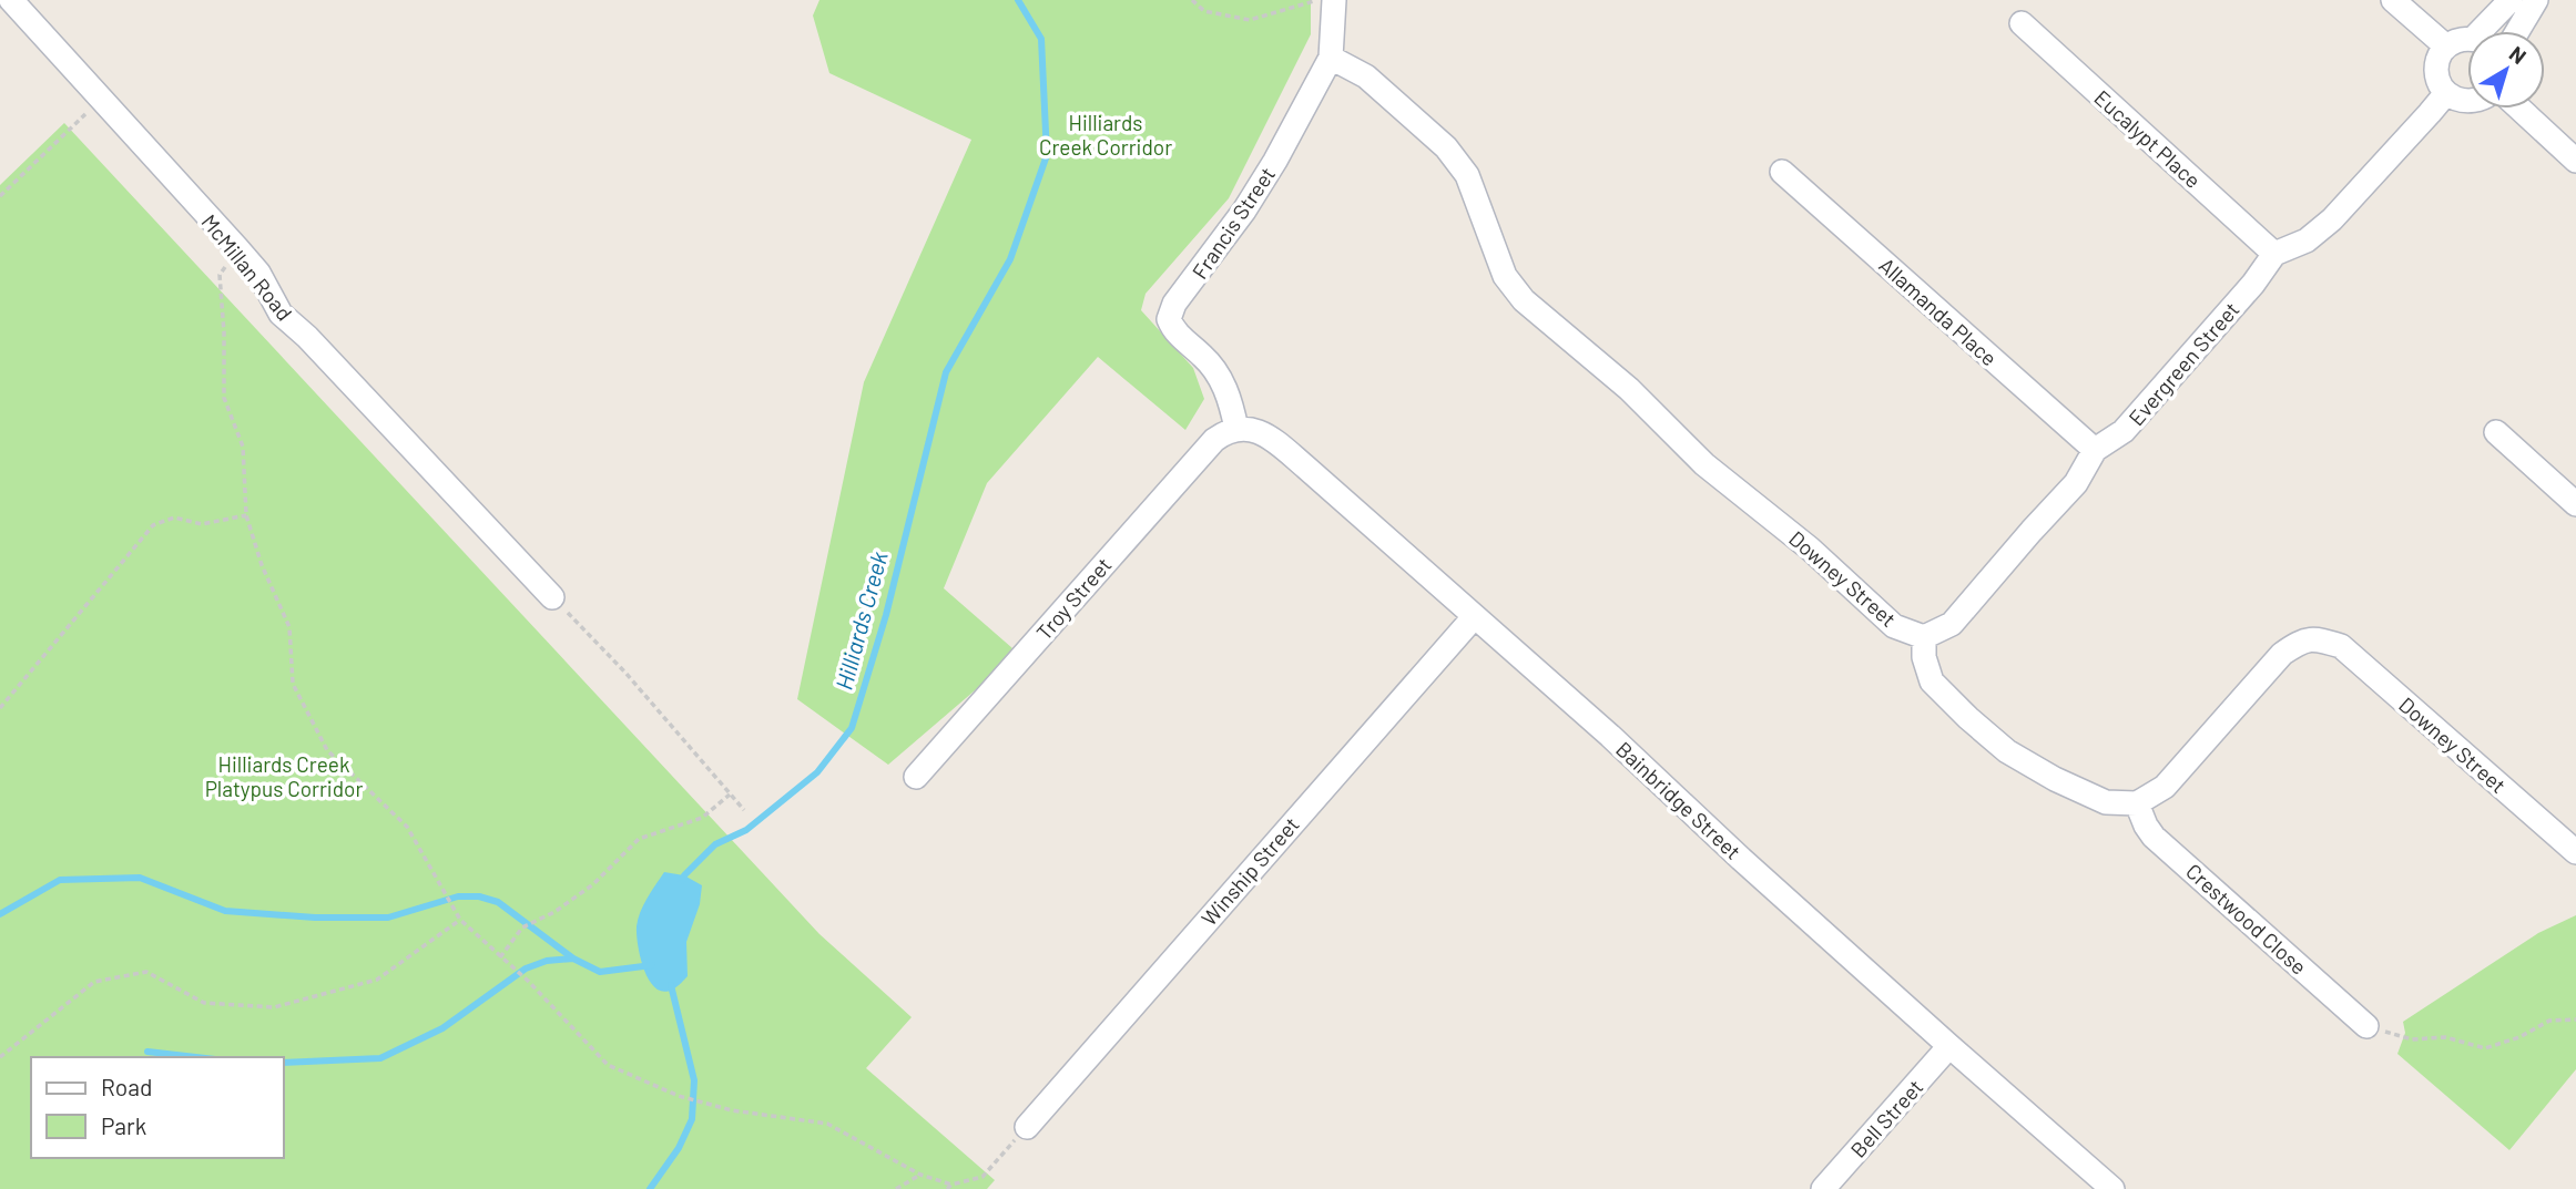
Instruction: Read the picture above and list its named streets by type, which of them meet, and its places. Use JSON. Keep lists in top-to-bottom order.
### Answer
{
  "streets": {
    "street": [
      "Eucalypt Place",
      "Francis Street",
      "McMillan Road",
      "Allamanda Place",
      "Evergreen Street",
      "Downey Street",
      "Troy Street",
      "Bainbridge Street",
      "Winship Street",
      "Crestwood Close",
      "Bell Street"
    ]
  },
  "crossings": [
    ["Eucalypt Place", "Evergreen Street"],
    ["Francis Street", "Downey Street"],
    ["Francis Street", "Troy Street"],
    ["Francis Street", "Bainbridge Street"],
    ["Allamanda Place", "Evergreen Street"],
    ["Evergreen Street", "Downey Street"],
    ["Downey Street", "Crestwood Close"],
    ["Troy Street", "Bainbridge Street"],
    ["Bainbridge Street", "Winship Street"],
    ["Bainbridge Street", "Bell Street"]
  ],
  "water": ["Hilliards Creek"],
  "parks": ["Hilliards Creek Corridor", "Hilliards Creek Platypus Corridor"],
  "legend": ["Road", "Park"],
  "north": "top right"
}
